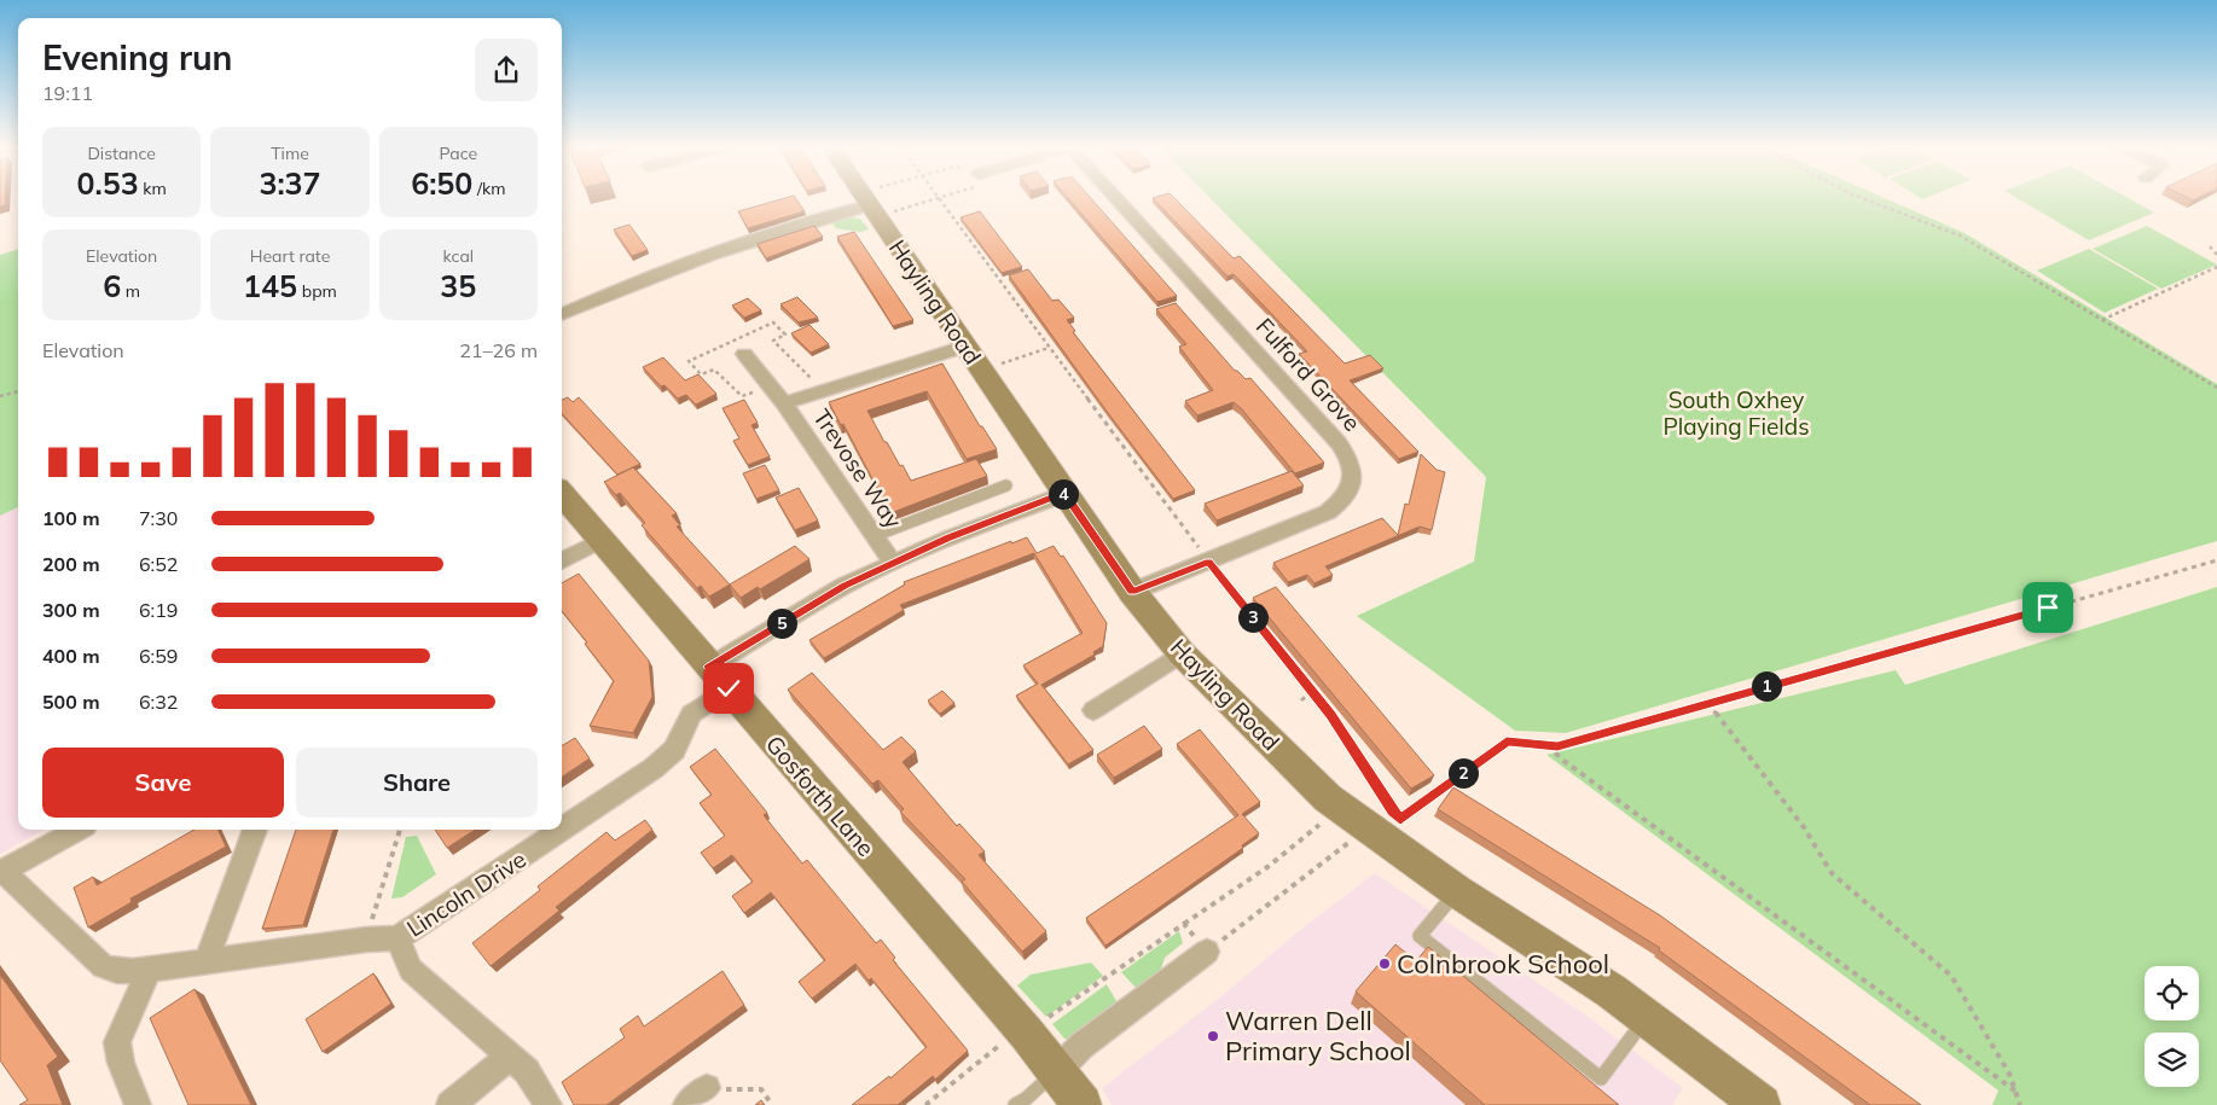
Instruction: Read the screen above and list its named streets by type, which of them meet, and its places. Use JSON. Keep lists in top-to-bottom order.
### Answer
{
  "streets": {
    "street": [
      "Hayling Road",
      "Fulford Grove",
      "Trevose Way",
      "Gosforth Lane",
      "Lincoln Drive"
    ]
  },
  "crossings": [
    ["Hayling Road", "Fulford Grove"],
    ["Hayling Road", "Trevose Way"],
    ["Trevose Way", "Lincoln Drive"],
    ["Gosforth Lane", "Lincoln Drive"]
  ],
  "parks": ["South Oxhey Playing Fields"],
  "places": ["Colnbrook School", "Warren Dell Primary School"],
  "page": {
    "heading": ["Evening run", "19:11"],
    "stats": [
      ["Distance", "0.53 km"],
      ["Time", "3:37"],
      ["Pace", "6:50 /km"],
      ["Elevation", "6 m"],
      ["Heart rate", "145 bpm"],
      ["kcal", "35"]
    ],
    "chart": ["Elevation", "21–26 m"],
    "pins": [
      "4",
      "3",
      "5",
      "1",
      "2"
    ],
    "list": [
      {
        "name": "100 m",
        "note": "7:30"
      },
      {
        "name": "200 m",
        "note": "6:52"
      },
      {
        "name": "300 m",
        "note": "6:19"
      },
      {
        "name": "400 m",
        "note": "6:59"
      },
      {
        "name": "500 m",
        "note": "6:32"
      }
    ],
    "buttons": ["Save", "Share"]
  }
}
